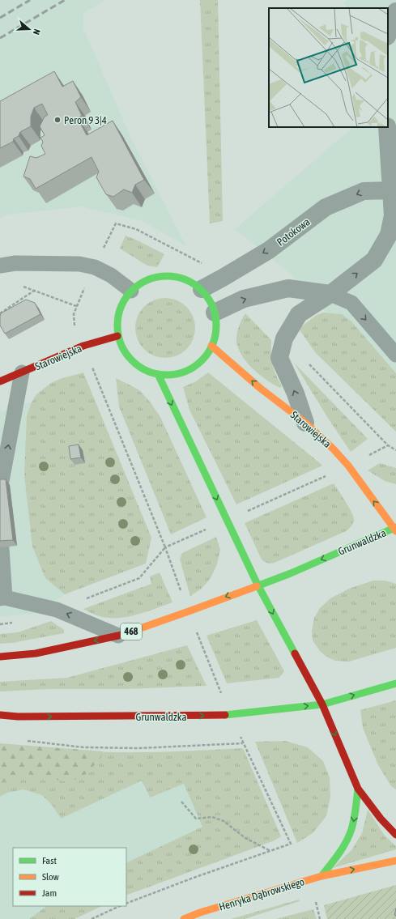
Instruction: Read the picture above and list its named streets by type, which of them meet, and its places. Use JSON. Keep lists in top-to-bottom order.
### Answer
{
  "streets": {
    "main road": [
      "Starowiejska",
      "Grunwaldzka",
      "468",
      "Henryka Dąbrowskiego"
    ],
    "street": ["Potokowa"]
  },
  "crossings": [
    ["Potokowa", "Starowiejska"],
    ["Starowiejska", "Grunwaldzka"]
  ],
  "one_way": ["Starowiejska"],
  "places": ["Peron 9 3|4"],
  "legend": ["Fast", "Slow", "Jam"],
  "north": "right"
}
